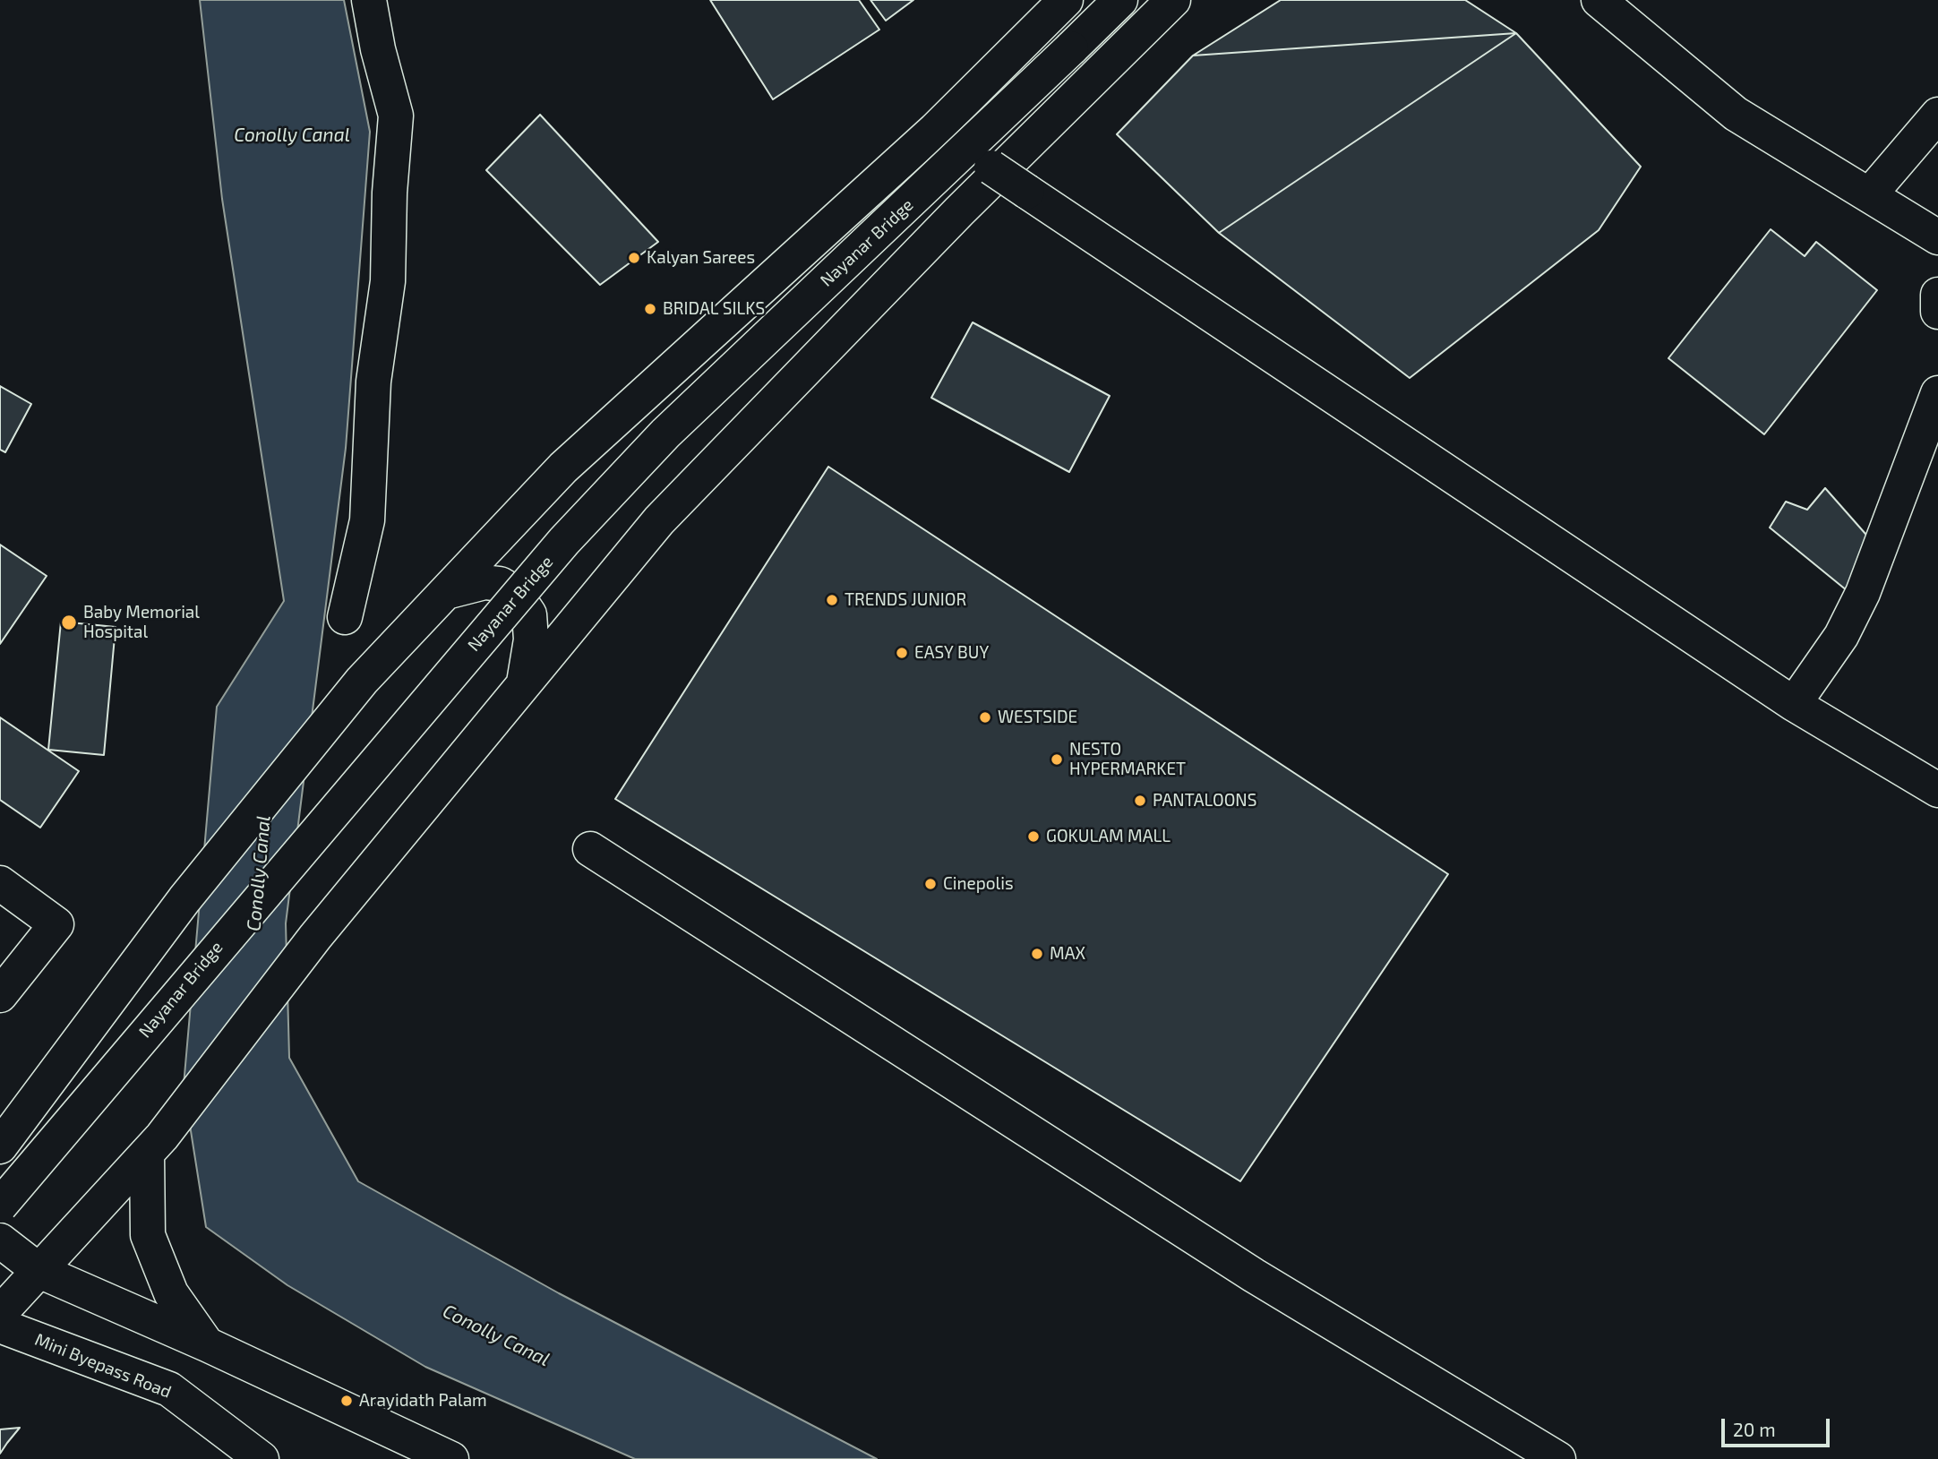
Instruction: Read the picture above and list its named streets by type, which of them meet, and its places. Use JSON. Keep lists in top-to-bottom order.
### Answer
{
  "streets": {
    "main road": ["Nayanar Bridge", "Mini Byepass Road"]
  },
  "water": ["Conolly Canal"],
  "places": [
    "Kalyan Sarees",
    "BRIDAL SILKS",
    "TRENDS JUNIOR",
    "Baby Memorial Hospital",
    "EASY BUY",
    "WESTSIDE",
    "NESTO HYPERMARKET",
    "PANTALOONS",
    "GOKULAM MALL",
    "Cinepolis",
    "MAX",
    "Arayidath Palam"
  ],
  "scale_bar": "20 m"
}
